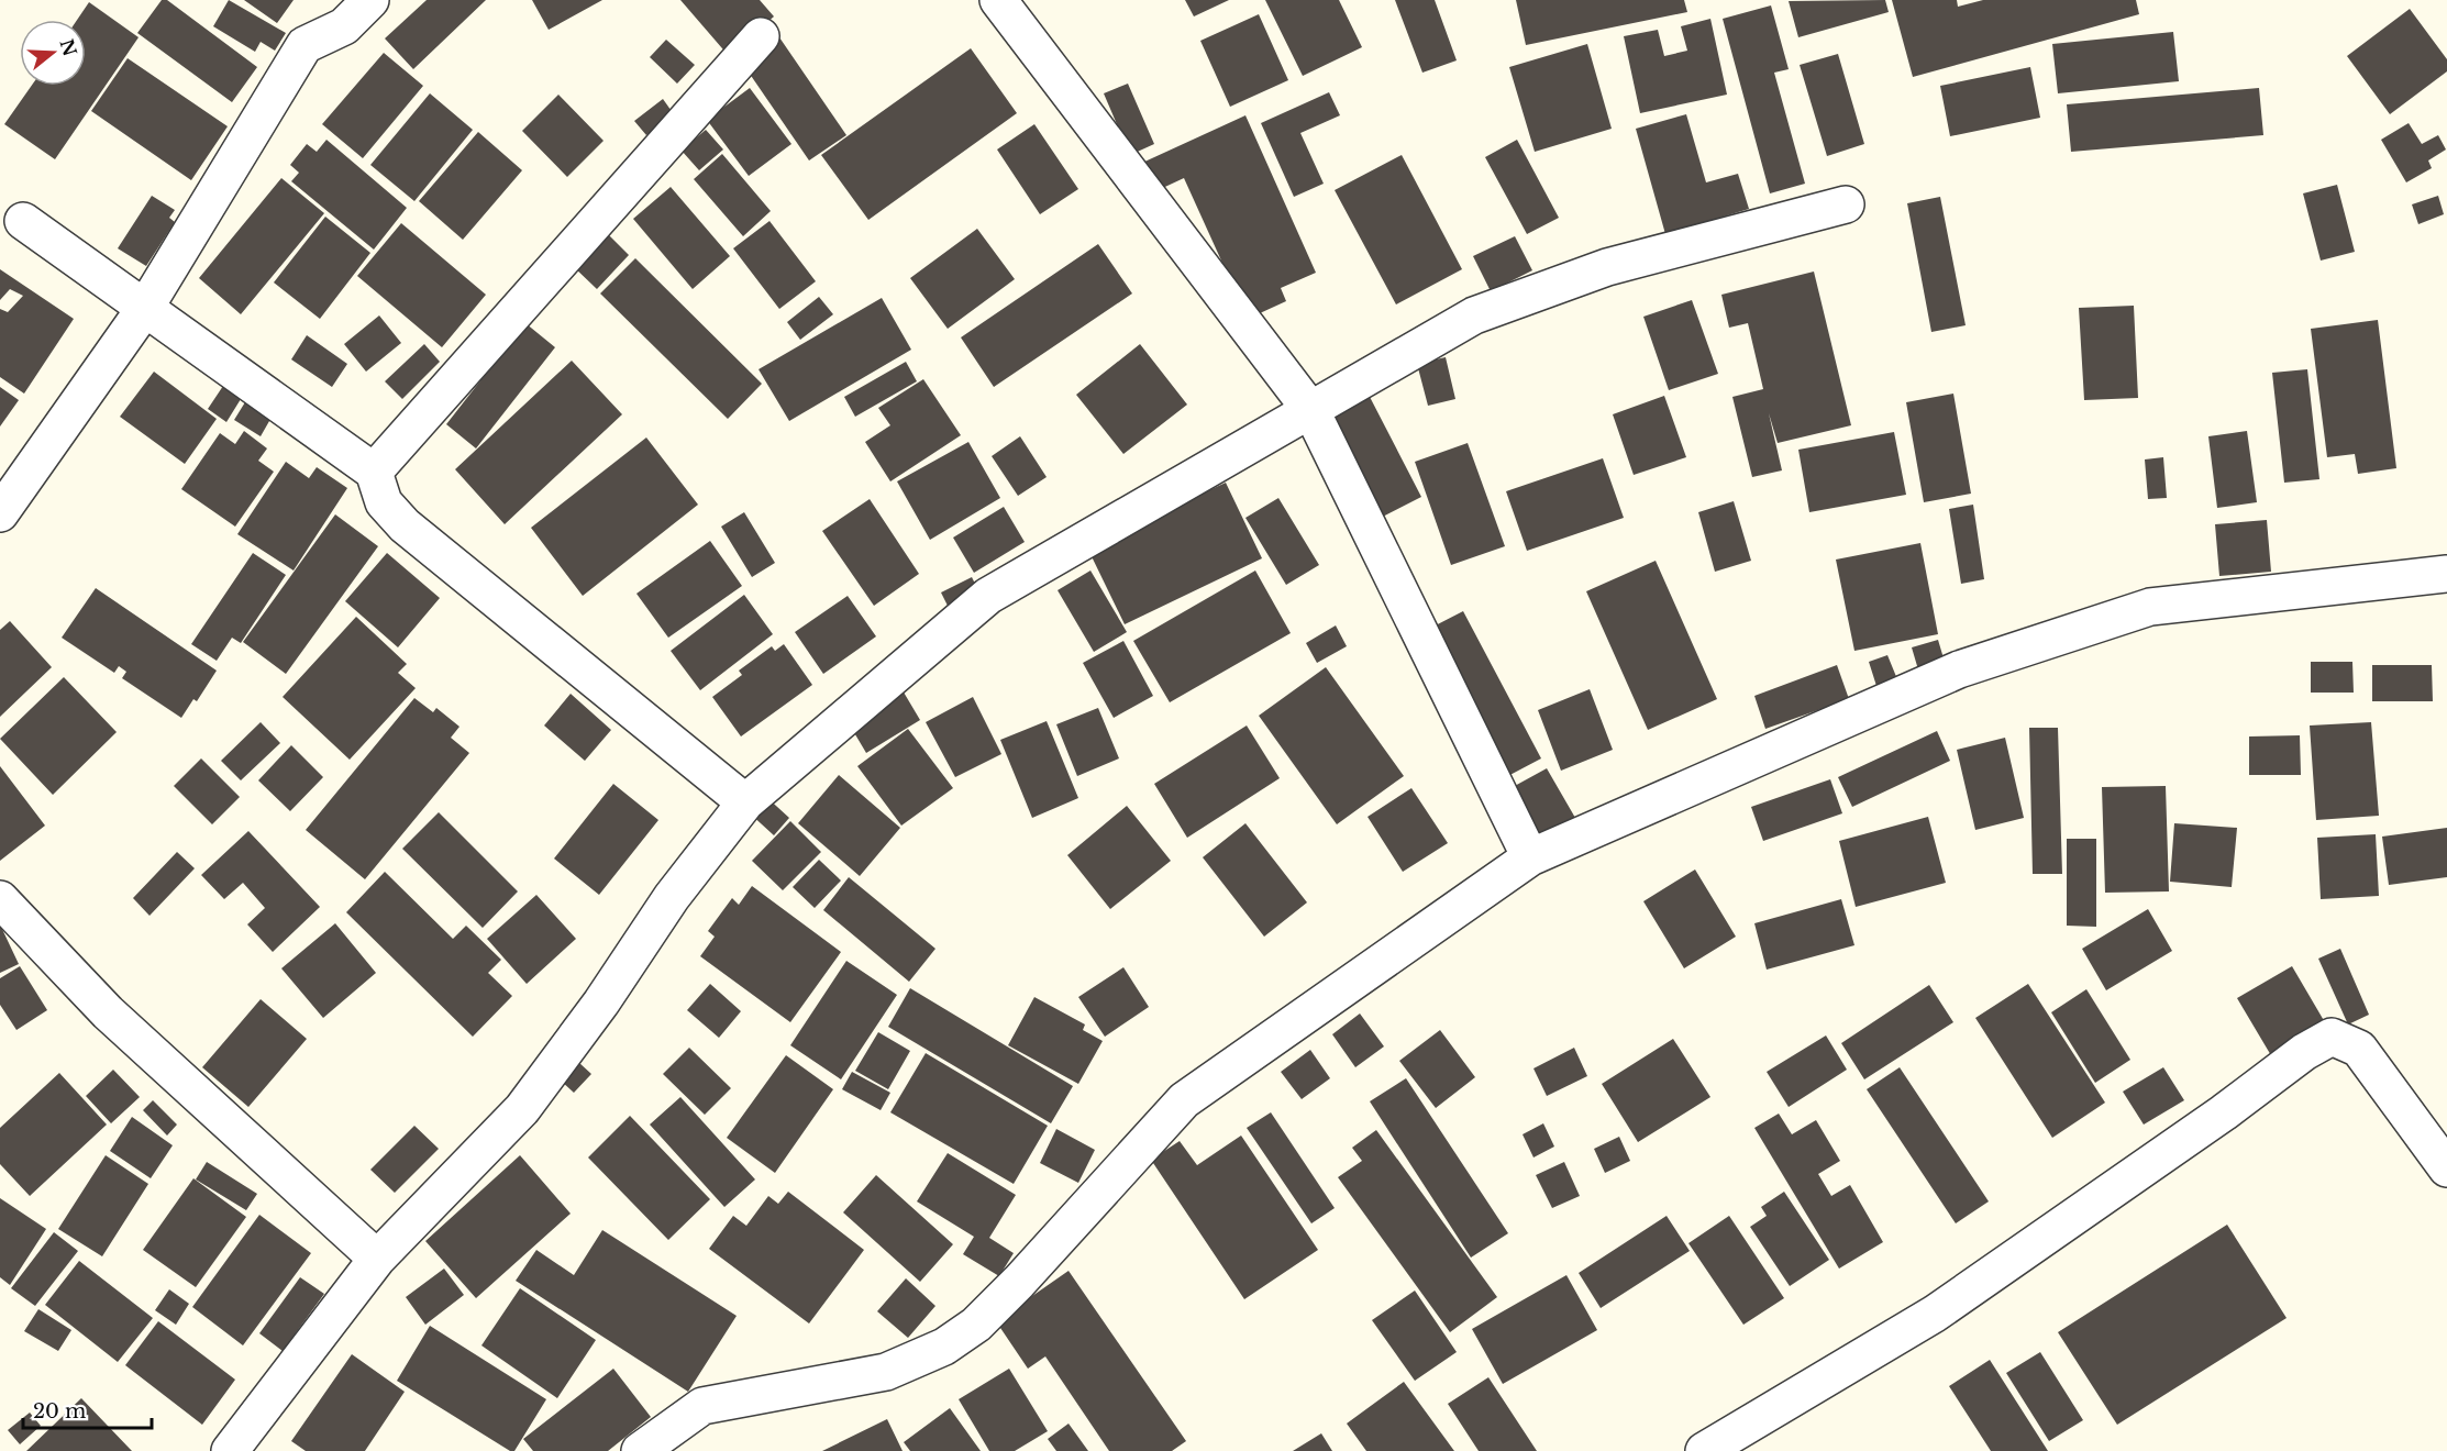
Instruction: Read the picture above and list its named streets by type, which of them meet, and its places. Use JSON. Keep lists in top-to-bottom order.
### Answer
{
  "scale_bar": "20 m",
  "north": "right"
}
